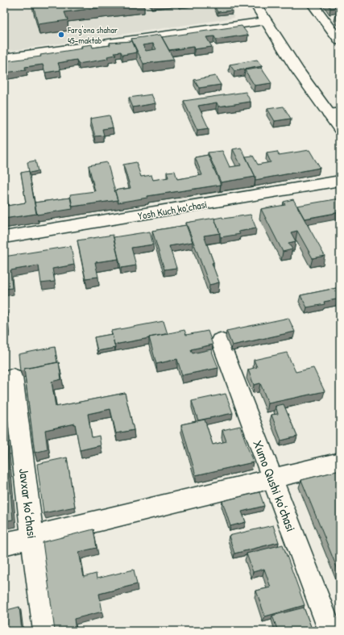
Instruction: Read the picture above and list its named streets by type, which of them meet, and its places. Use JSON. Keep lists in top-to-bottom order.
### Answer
{
  "streets": {
    "street": ["Yosh Kuch koʻchasi", "Xumo Qushi koʻchasi", "Javxar koʻchasi"]
  },
  "places": ["Farg'ona shahar 45-maktab"]
}
